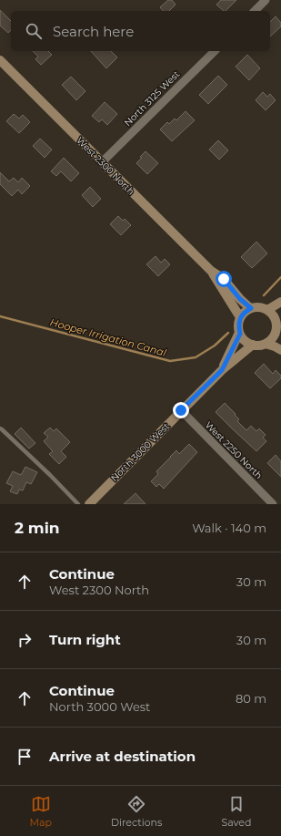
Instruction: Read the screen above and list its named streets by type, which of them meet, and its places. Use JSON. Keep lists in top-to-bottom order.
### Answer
{
  "streets": {
    "street": [
      "North 3125 West",
      "West 2300 North",
      "West 2250 North",
      "North 3000 West"
    ]
  },
  "crossings": [
    ["North 3125 West", "West 2300 North"],
    ["West 2300 North", "North 3000 West"],
    ["West 2250 North", "North 3000 West"]
  ],
  "water": ["Hooper Irrigation Canal"],
  "page": {
    "search": "Search here",
    "heading": ["2 min", "Walk · 140 m"],
    "list": [
      ["Continue", "West 2300 North", "30 m"],
      ["Turn right", "30 m"],
      ["Continue", "North 3000 West", "80 m"],
      "Arrive at destination"
    ],
    "nav": ["Map", "Directions", "Saved"]
  }
}
